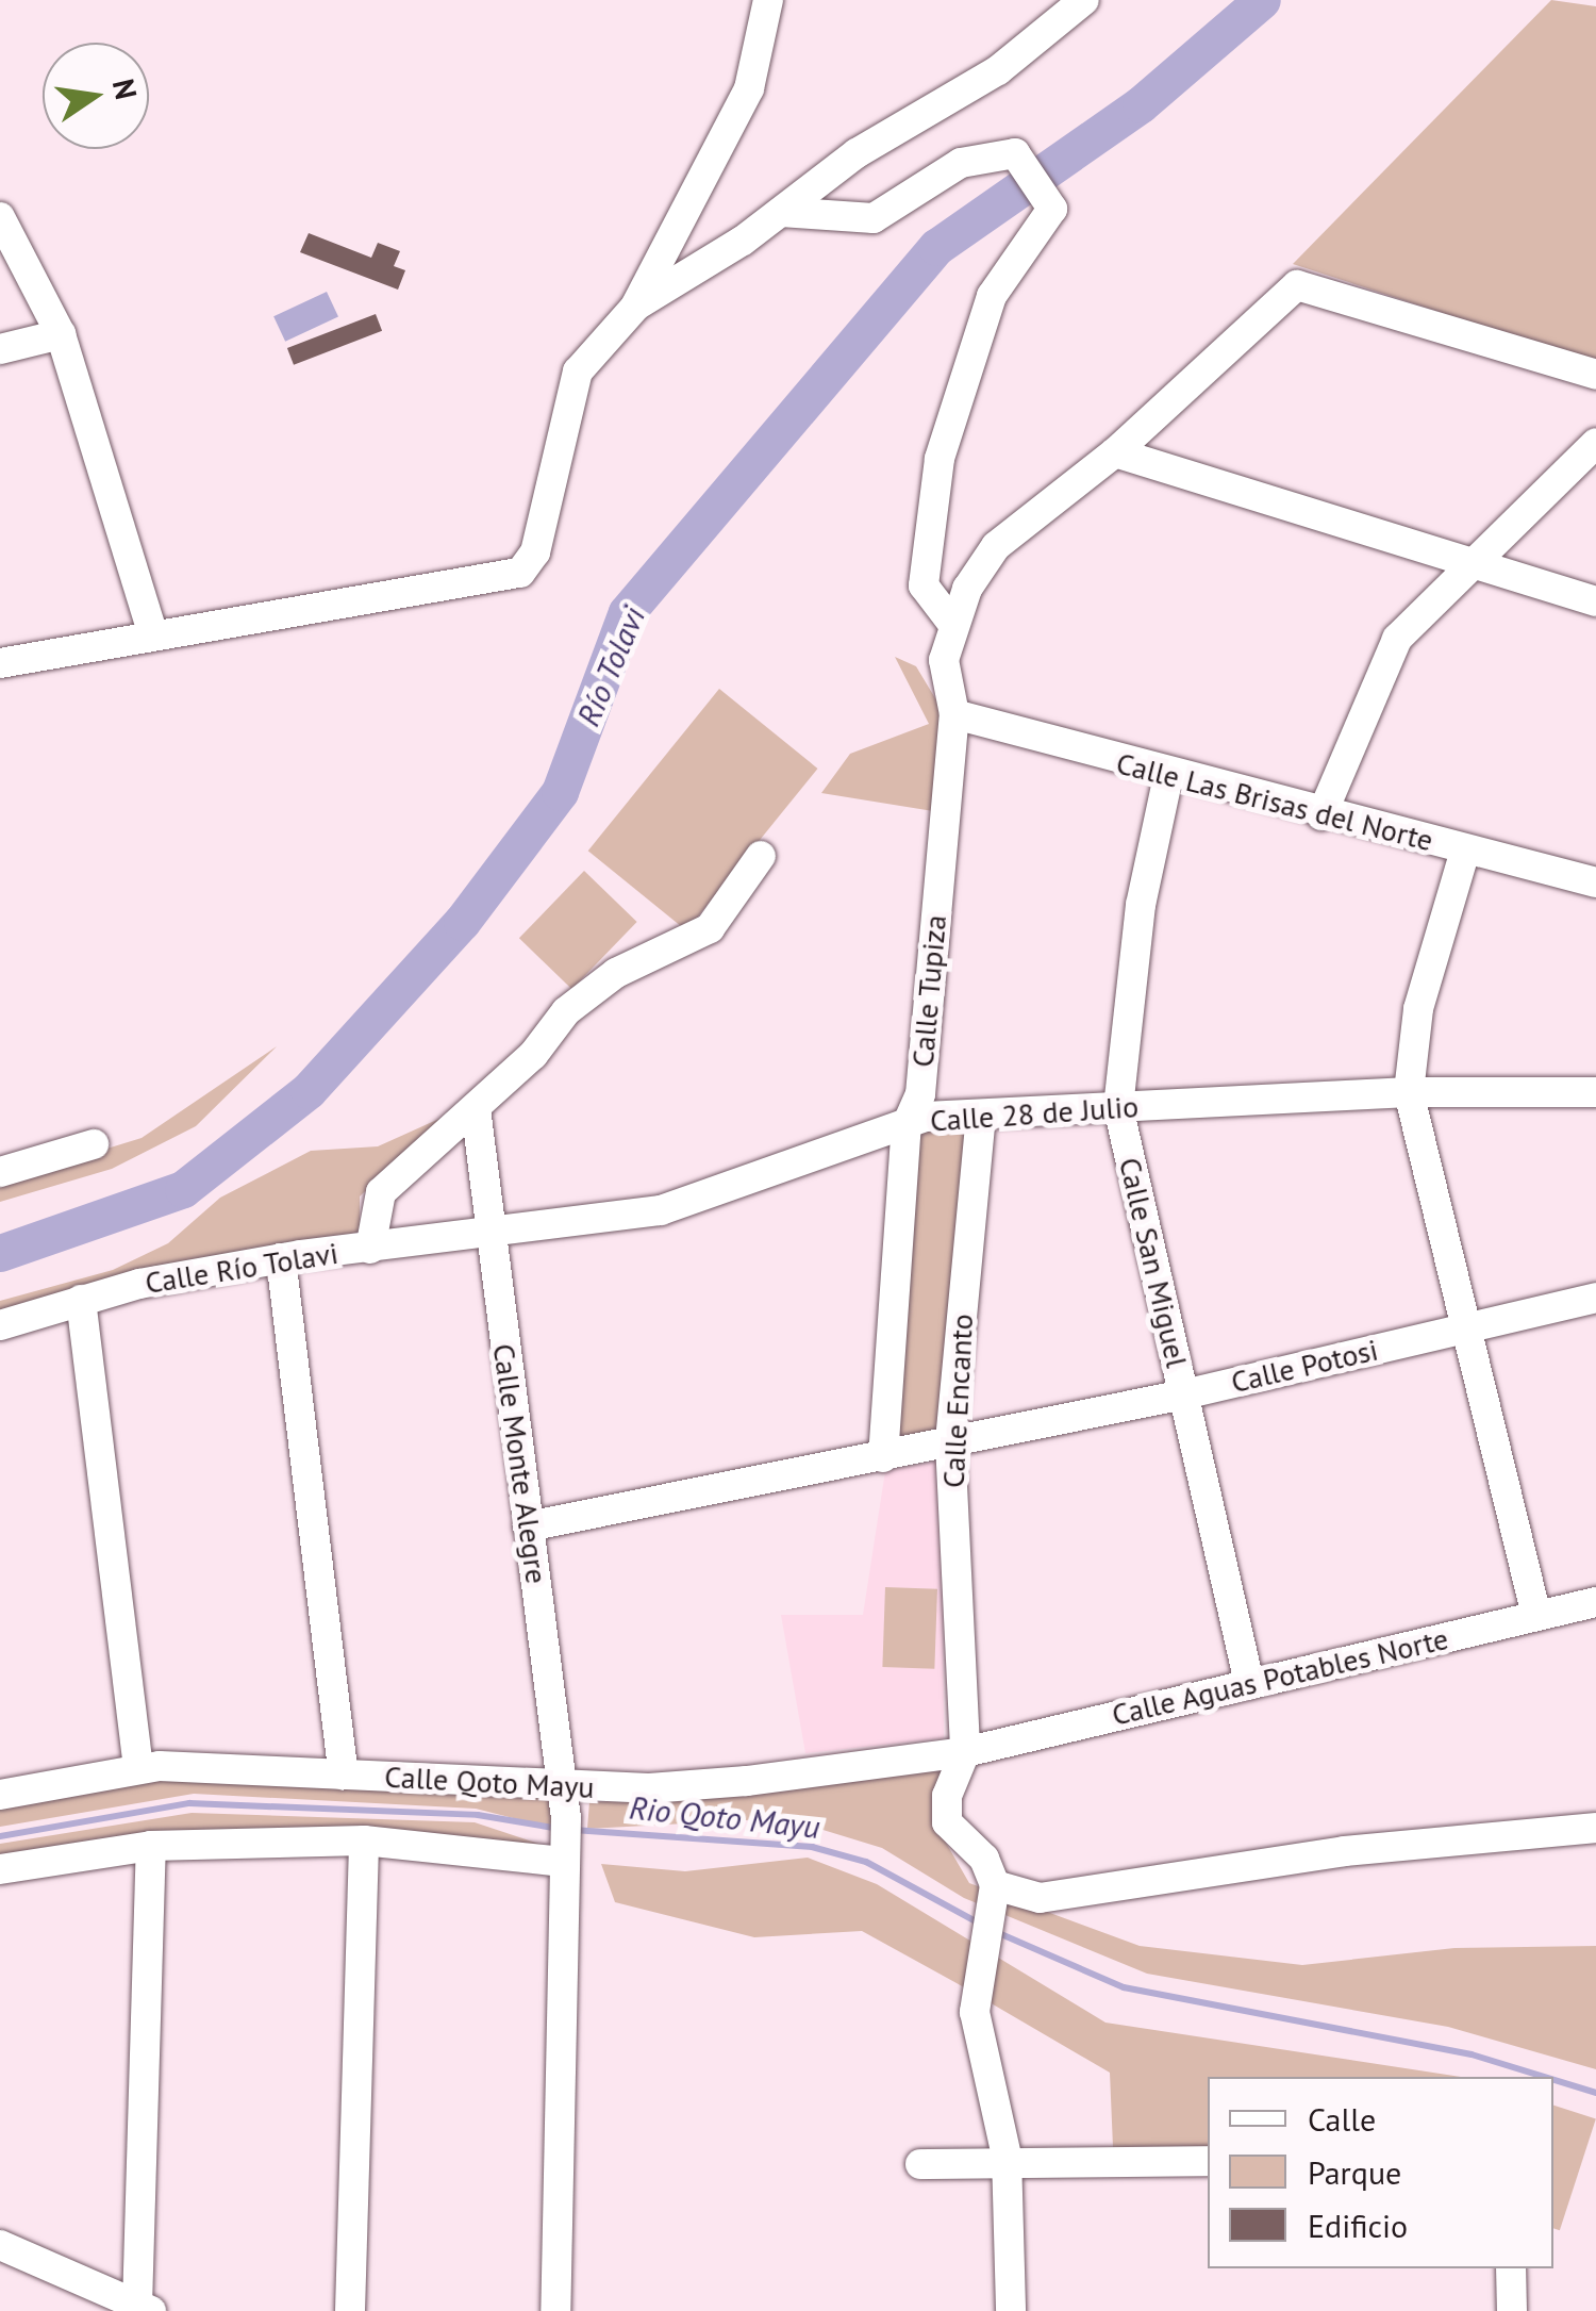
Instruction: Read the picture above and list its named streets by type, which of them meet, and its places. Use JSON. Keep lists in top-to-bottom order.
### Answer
{
  "streets": {
    "street": [
      "Calle Las Brisas del Norte",
      "Calle Tupiza",
      "Calle 28 de Julio",
      "Calle San Miguel",
      "Calle Río Tolavi",
      "Calle Potosi",
      "Calle Encanto",
      "Calle Monte Alegre",
      "Calle Aguas Potables Norte",
      "Calle Qoto Mayu"
    ]
  },
  "crossings": [
    ["Calle Las Brisas del Norte", "Calle Tupiza"],
    ["Calle Las Brisas del Norte", "Calle San Miguel"],
    ["Calle Tupiza", "Calle 28 de Julio"],
    ["Calle Tupiza", "Calle Potosi"],
    ["Calle 28 de Julio", "Calle San Miguel"],
    ["Calle 28 de Julio", "Calle Río Tolavi"],
    ["Calle 28 de Julio", "Calle Encanto"],
    ["Calle 28 de Julio", "Calle Monte Alegre"],
    ["Calle San Miguel", "Calle Potosi"],
    ["Calle San Miguel", "Calle Aguas Potables Norte"],
    ["Calle Río Tolavi", "Calle Monte Alegre"],
    ["Calle Potosi", "Calle Encanto"],
    ["Calle Potosi", "Calle Monte Alegre"],
    ["Calle Encanto", "Calle Aguas Potables Norte"],
    ["Calle Encanto", "Calle Qoto Mayu"],
    ["Calle Monte Alegre", "Calle Qoto Mayu"],
    ["Calle Aguas Potables Norte", "Calle Qoto Mayu"]
  ],
  "water": ["Río Tolavi", "Rio Qoto Mayu"],
  "legend": ["Calle", "Parque", "Edificio"],
  "north": "right"
}
